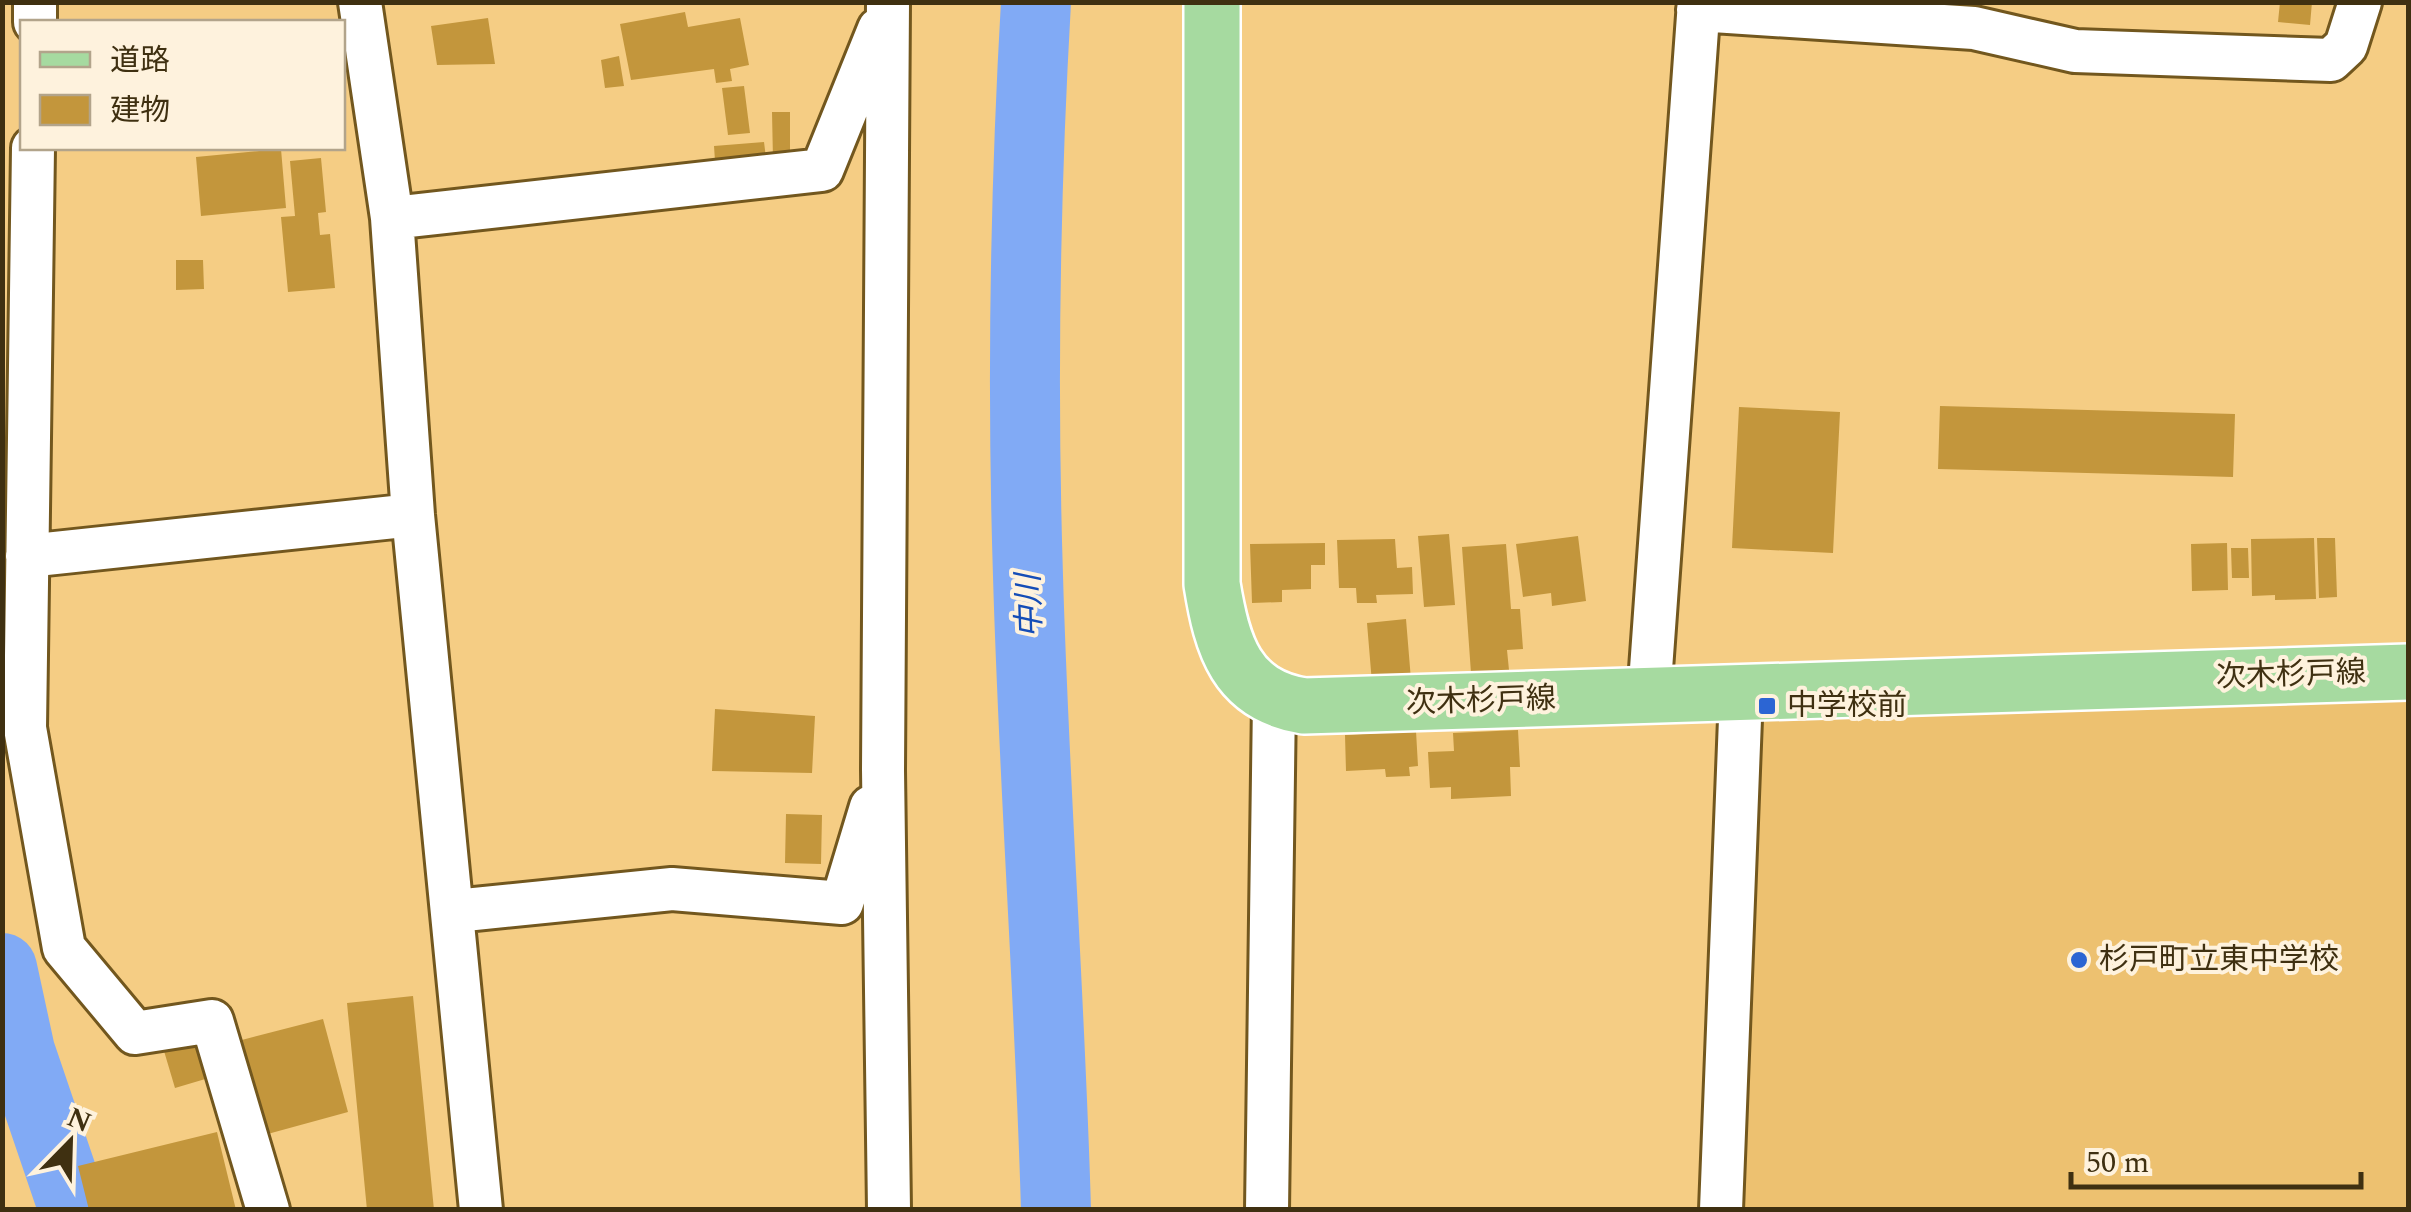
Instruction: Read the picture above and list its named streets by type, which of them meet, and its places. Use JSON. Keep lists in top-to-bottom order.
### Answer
{
  "streets": {
    "main road": ["次木杉戸線"]
  },
  "water": ["中川"],
  "places": {
    "transit": ["中学校前"],
    "other": ["杉戸町立東中学校"]
  },
  "legend": ["道路", "建物"],
  "scale_bar": "50 m",
  "north": "top right"
}
